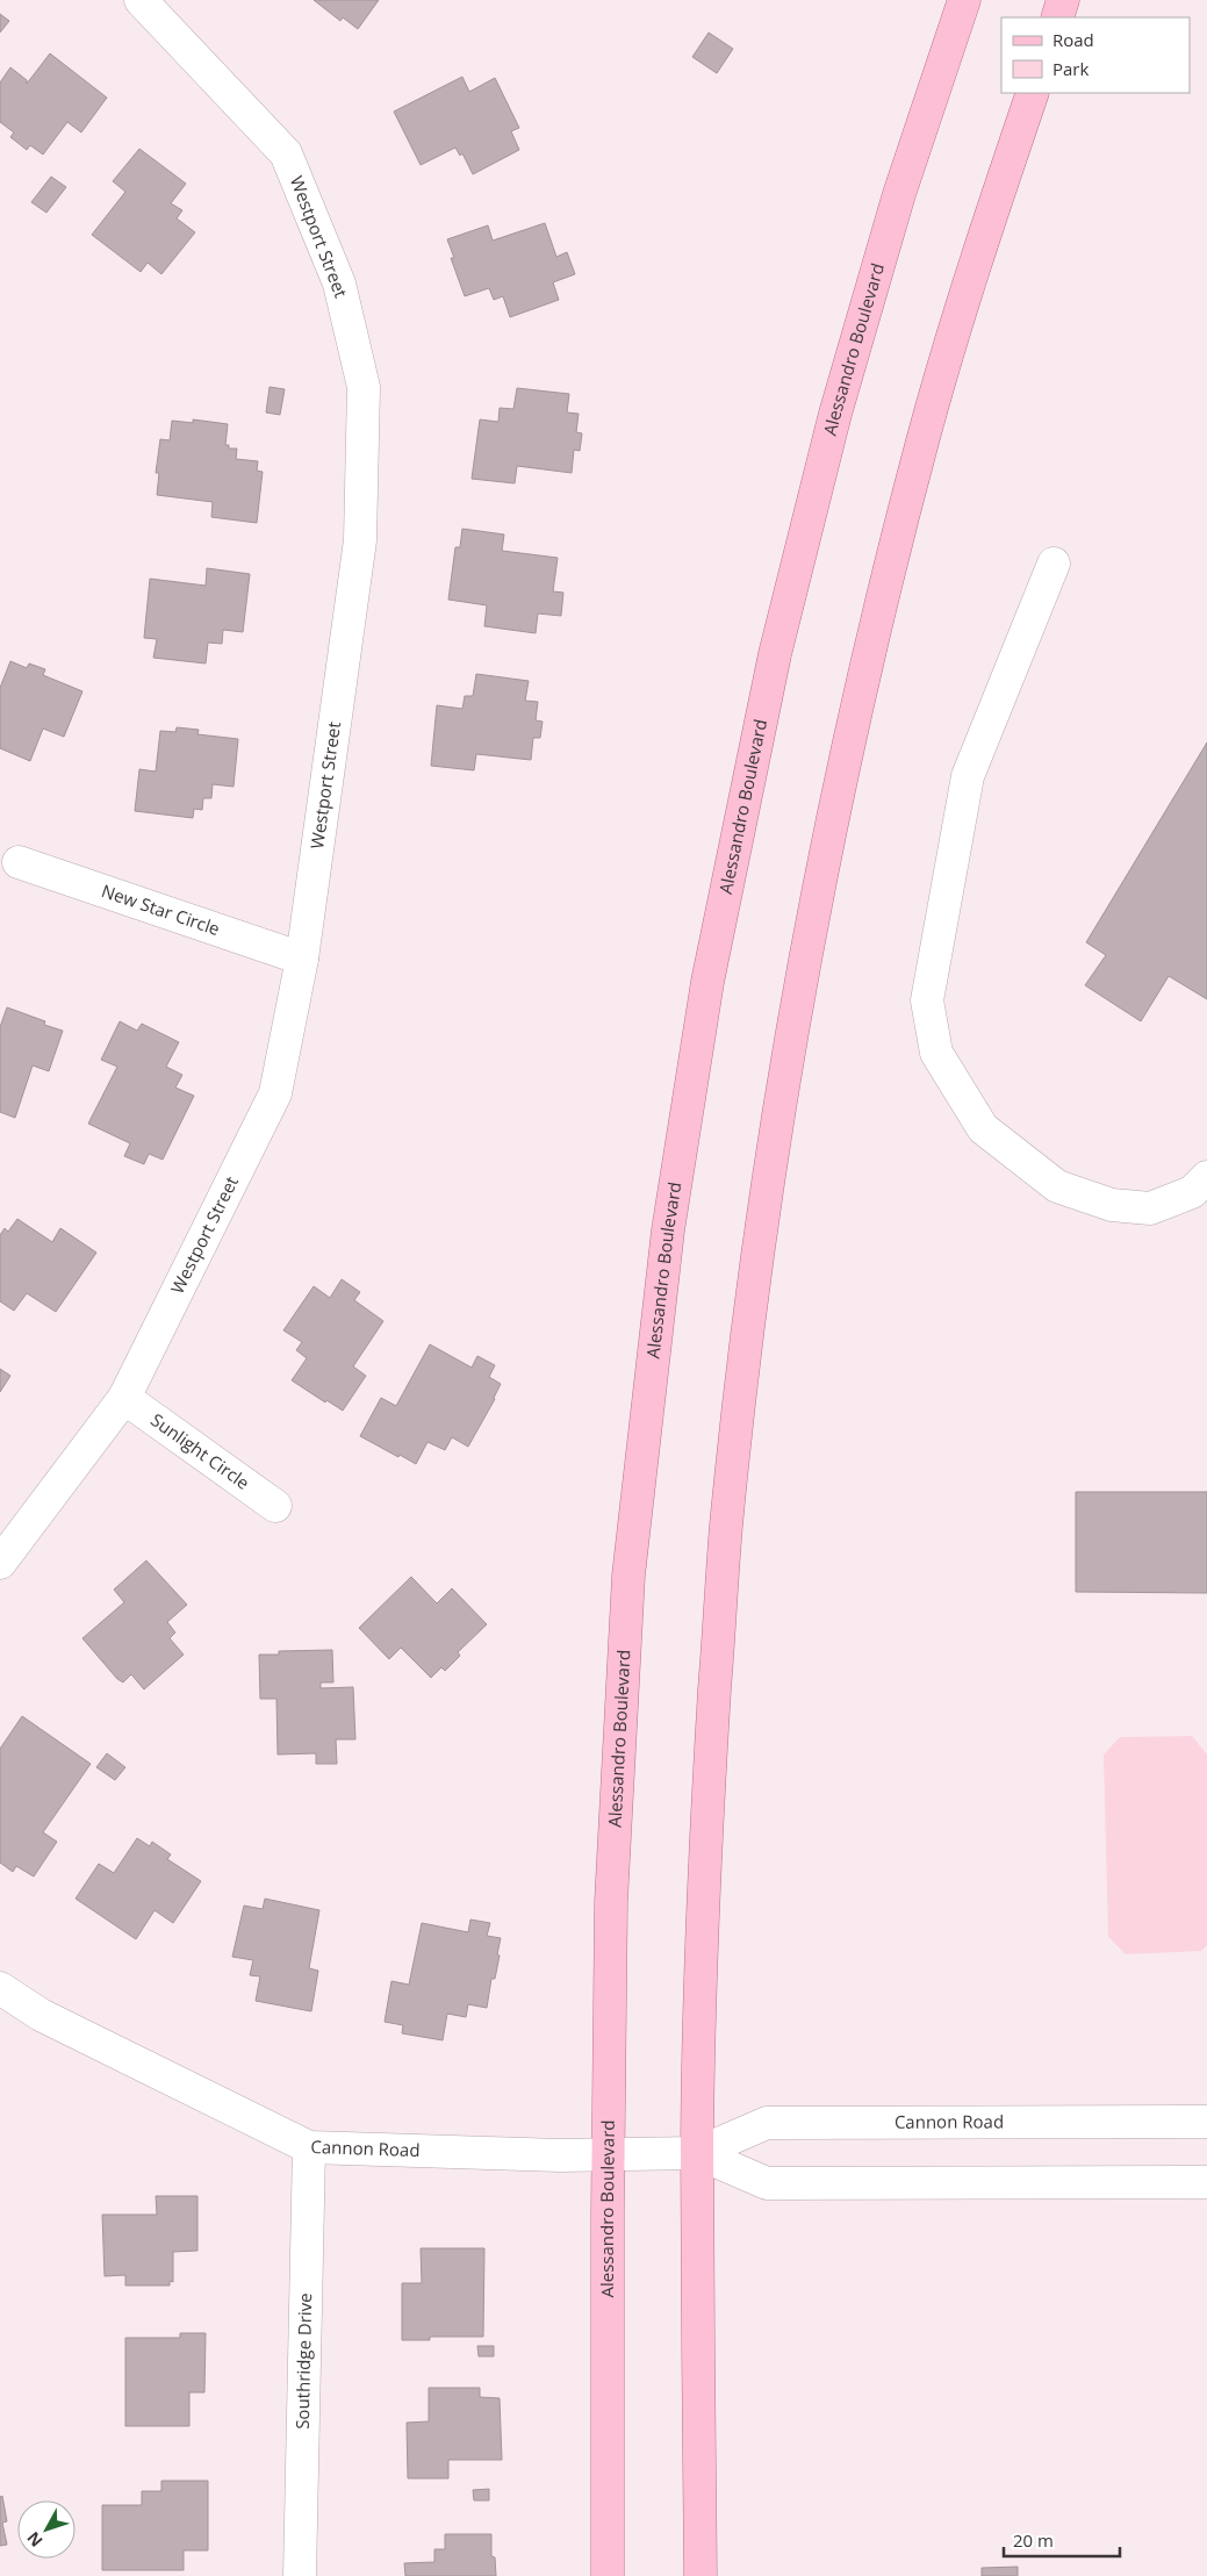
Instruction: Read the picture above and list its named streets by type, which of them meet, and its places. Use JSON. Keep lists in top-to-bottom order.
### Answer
{
  "streets": {
    "main road": ["Alessandro Boulevard"],
    "street": [
      "Westport Street",
      "New Star Circle",
      "Sunlight Circle",
      "Cannon Road",
      "Southridge Drive"
    ]
  },
  "crossings": [
    ["Westport Street", "New Star Circle"],
    ["Westport Street", "Sunlight Circle"],
    ["Alessandro Boulevard", "Cannon Road"],
    ["Cannon Road", "Southridge Drive"]
  ],
  "legend": ["Road", "Park"],
  "scale_bar": "20 m",
  "north": "bottom left"
}
